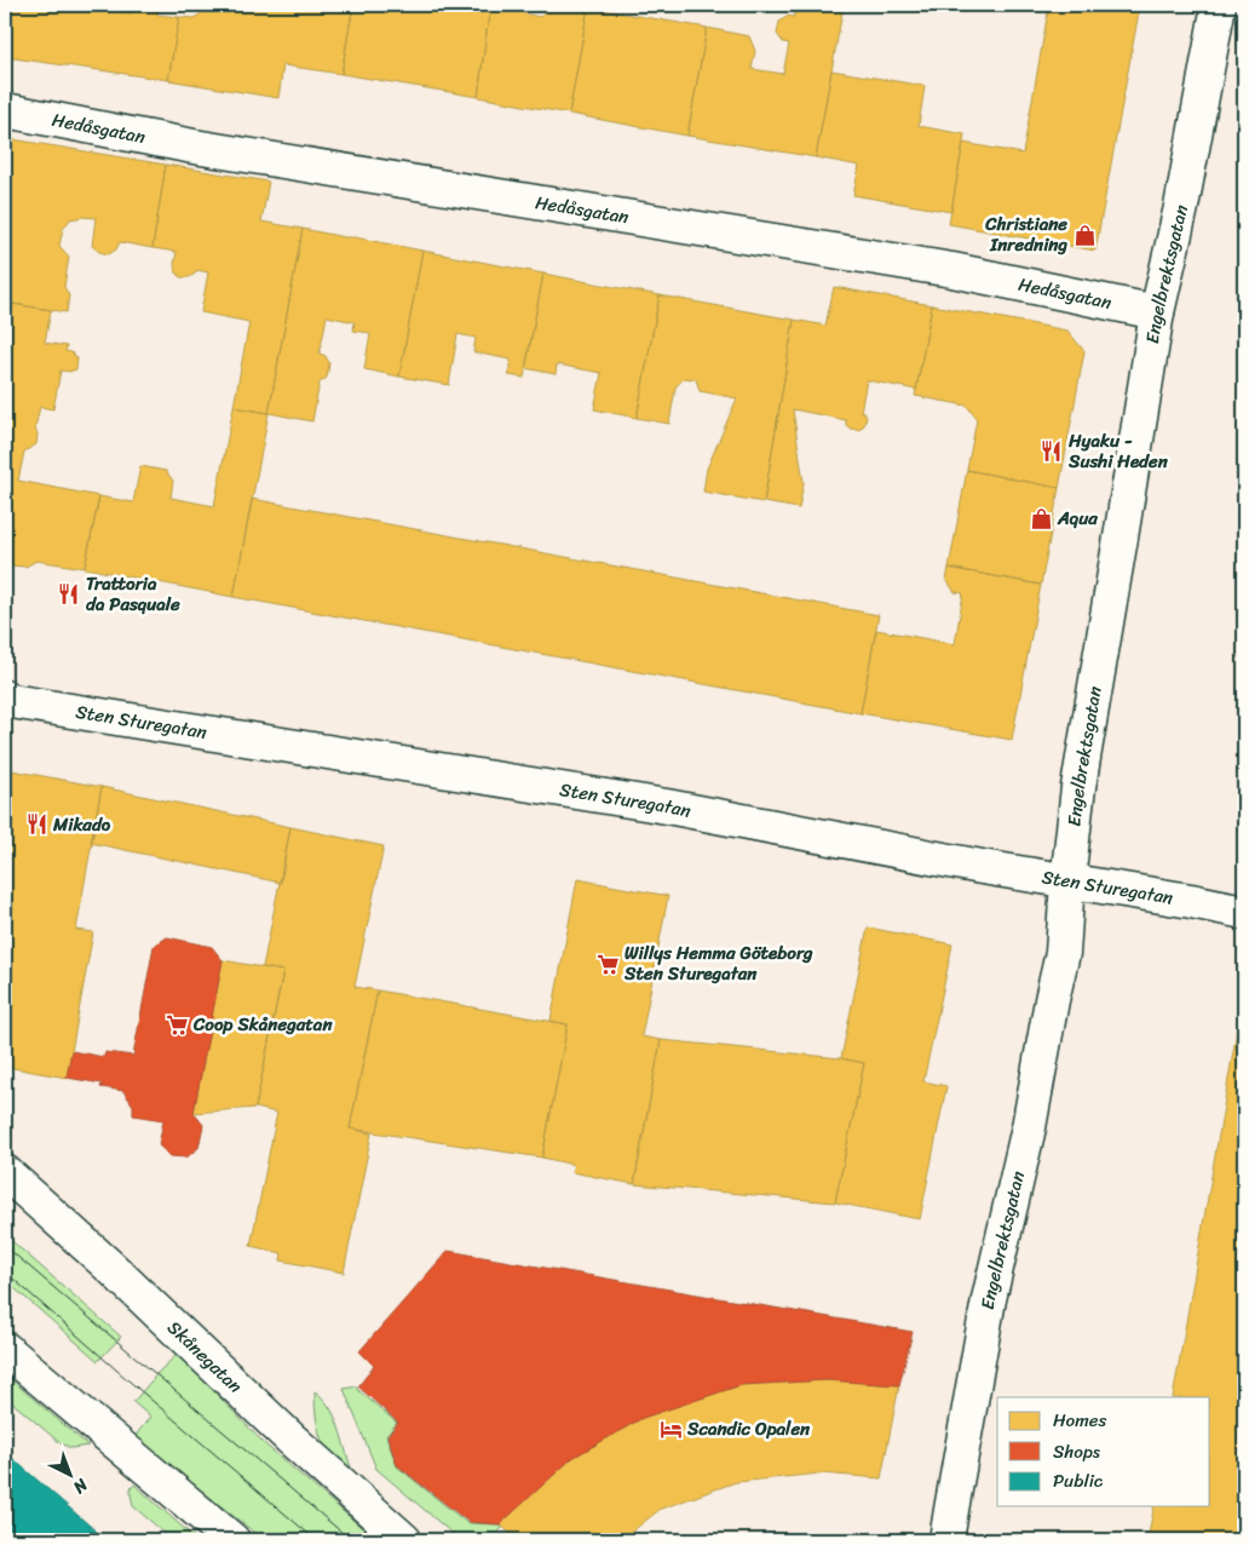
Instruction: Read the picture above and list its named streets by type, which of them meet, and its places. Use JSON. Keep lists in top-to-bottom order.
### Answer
{
  "streets": {
    "street": [
      "Hedåsgatan",
      "Engelbrektsgatan",
      "Sten Sturegatan",
      "Skånegatan"
    ]
  },
  "crossings": [
    ["Hedåsgatan", "Engelbrektsgatan"],
    ["Engelbrektsgatan", "Sten Sturegatan"]
  ],
  "places": {
    "shop": ["Christiane Inredning", "Aqua"],
    "restaurant": ["Hyaku - Sushi Heden", "Trattoria da Pasquale", "Mikado"],
    "supermarket": ["Willys Hemma Göteborg Sten Sturegatan", "Coop Skånegatan"],
    "hotel": ["Scandic Opalen"]
  },
  "legend": ["Homes", "Shops", "Public"],
  "north": "bottom right"
}
